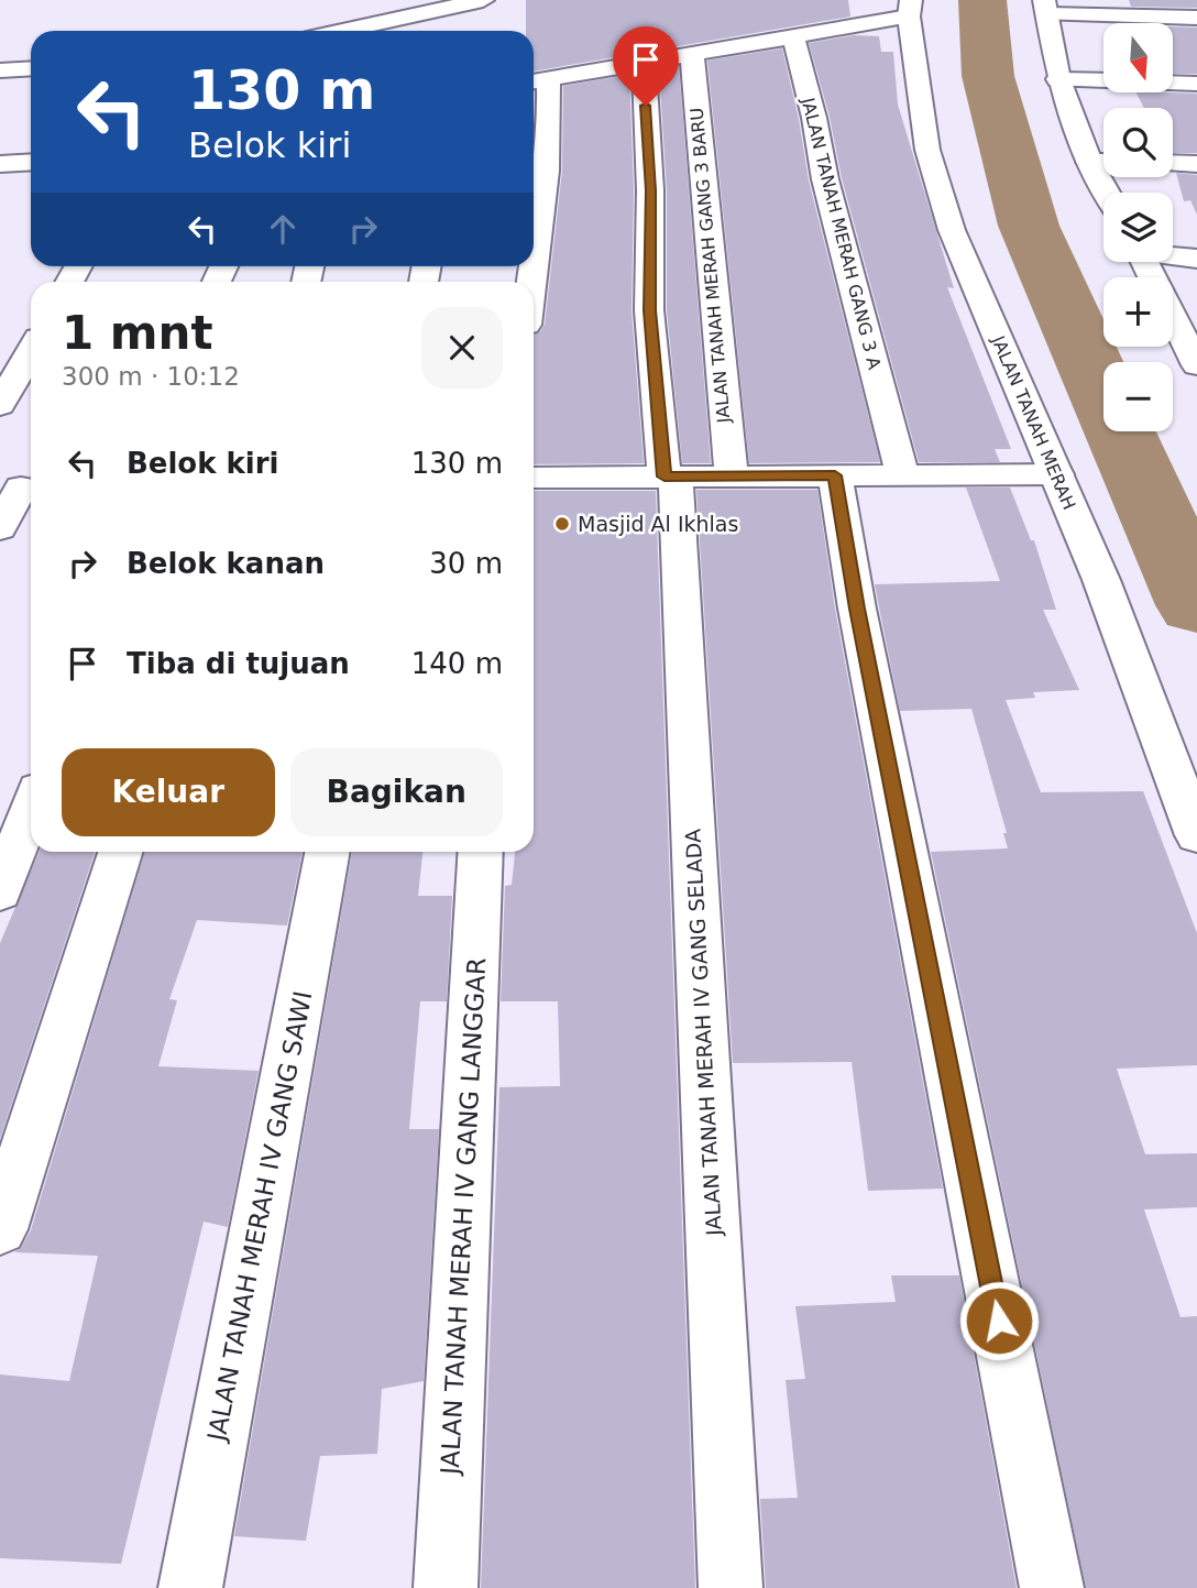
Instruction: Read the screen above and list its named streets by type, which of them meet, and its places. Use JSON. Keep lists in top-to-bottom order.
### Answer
{
  "streets": {
    "street": [
      "JALAN TANAH MERAH GANG 3 A",
      "JALAN TANAH MERAH GANG 3 BARU",
      "JALAN TANAH MERAH",
      "JALAN TANAH MERAH IV GANG SELADA",
      "JALAN TANAH MERAH IV GANG SAWI",
      "JALAN TANAH MERAH IV GANG LANGGAR"
    ]
  },
  "places": ["Masjid Al Ikhlas"],
  "north": "bottom",
  "page": {
    "map_buttons": ["+", "−"],
    "turn": ["130 m", "Belok kiri"],
    "heading": ["1 mnt", "300 m · 10:12"],
    "list": [
      {
        "name": "Belok kiri",
        "value": "130 m"
      },
      {
        "name": "Belok kanan",
        "value": "30 m"
      },
      {
        "name": "Tiba di tujuan",
        "value": "140 m"
      }
    ],
    "buttons": ["Keluar", "Bagikan"]
  }
}
